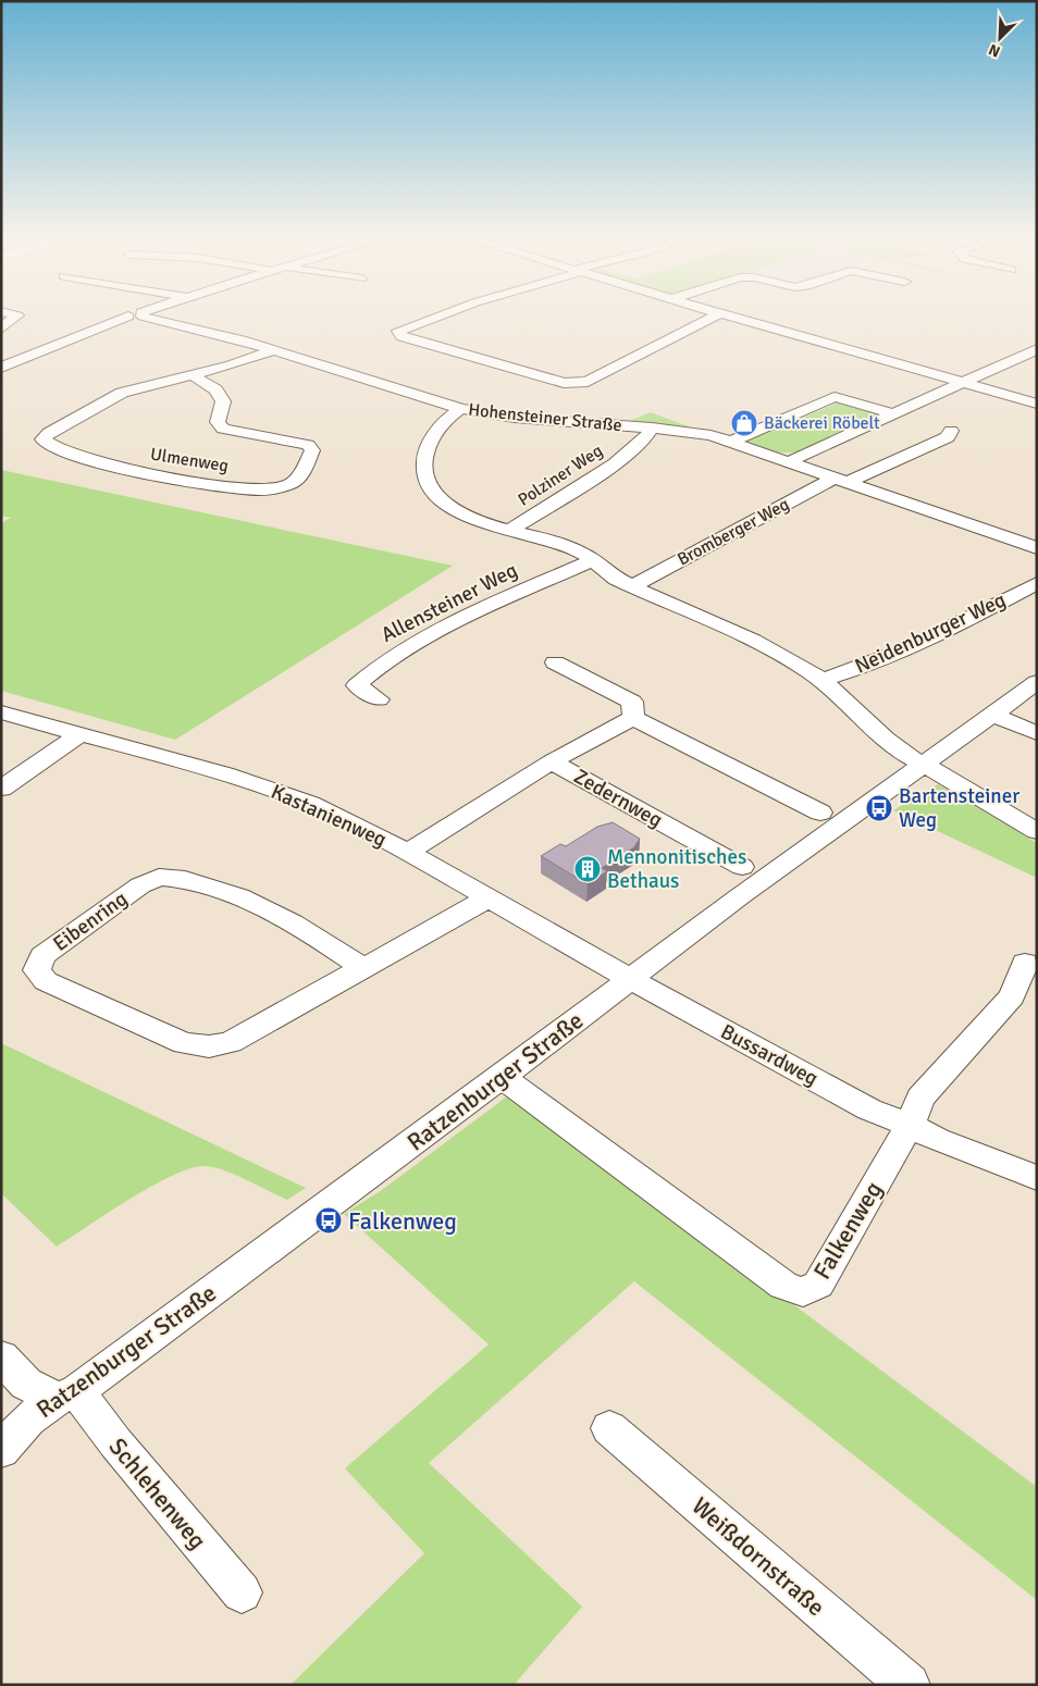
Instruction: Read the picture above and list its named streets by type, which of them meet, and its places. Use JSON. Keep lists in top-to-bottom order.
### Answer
{
  "streets": {
    "street": [
      "Hohensteiner Straße",
      "Ulmenweg",
      "Polziner Weg",
      "Bromberger Weg",
      "Allensteiner Weg",
      "Neidenburger Weg",
      "Zedernweg",
      "Kastanienweg",
      "Eibenring",
      "Bussardweg",
      "Ratzenburger Straße",
      "Falkenweg",
      "Schlehenweg",
      "Weißdornstraße"
    ]
  },
  "crossings": [
    ["Hohensteiner Straße", "Ulmenweg"],
    ["Hohensteiner Straße", "Polziner Weg"],
    ["Zedernweg", "Kastanienweg"],
    ["Kastanienweg", "Eibenring"],
    ["Kastanienweg", "Bussardweg"],
    ["Kastanienweg", "Ratzenburger Straße"],
    ["Bussardweg", "Ratzenburger Straße"],
    ["Bussardweg", "Falkenweg"],
    ["Ratzenburger Straße", "Falkenweg"],
    ["Ratzenburger Straße", "Schlehenweg"]
  ],
  "places": {
    "shop": ["Bäckerei Röbelt"],
    "bus stop": ["Bartensteiner Weg", "Falkenweg"],
    "building": ["Mennonitisches Bethaus"]
  },
  "north": "bottom left"
}
